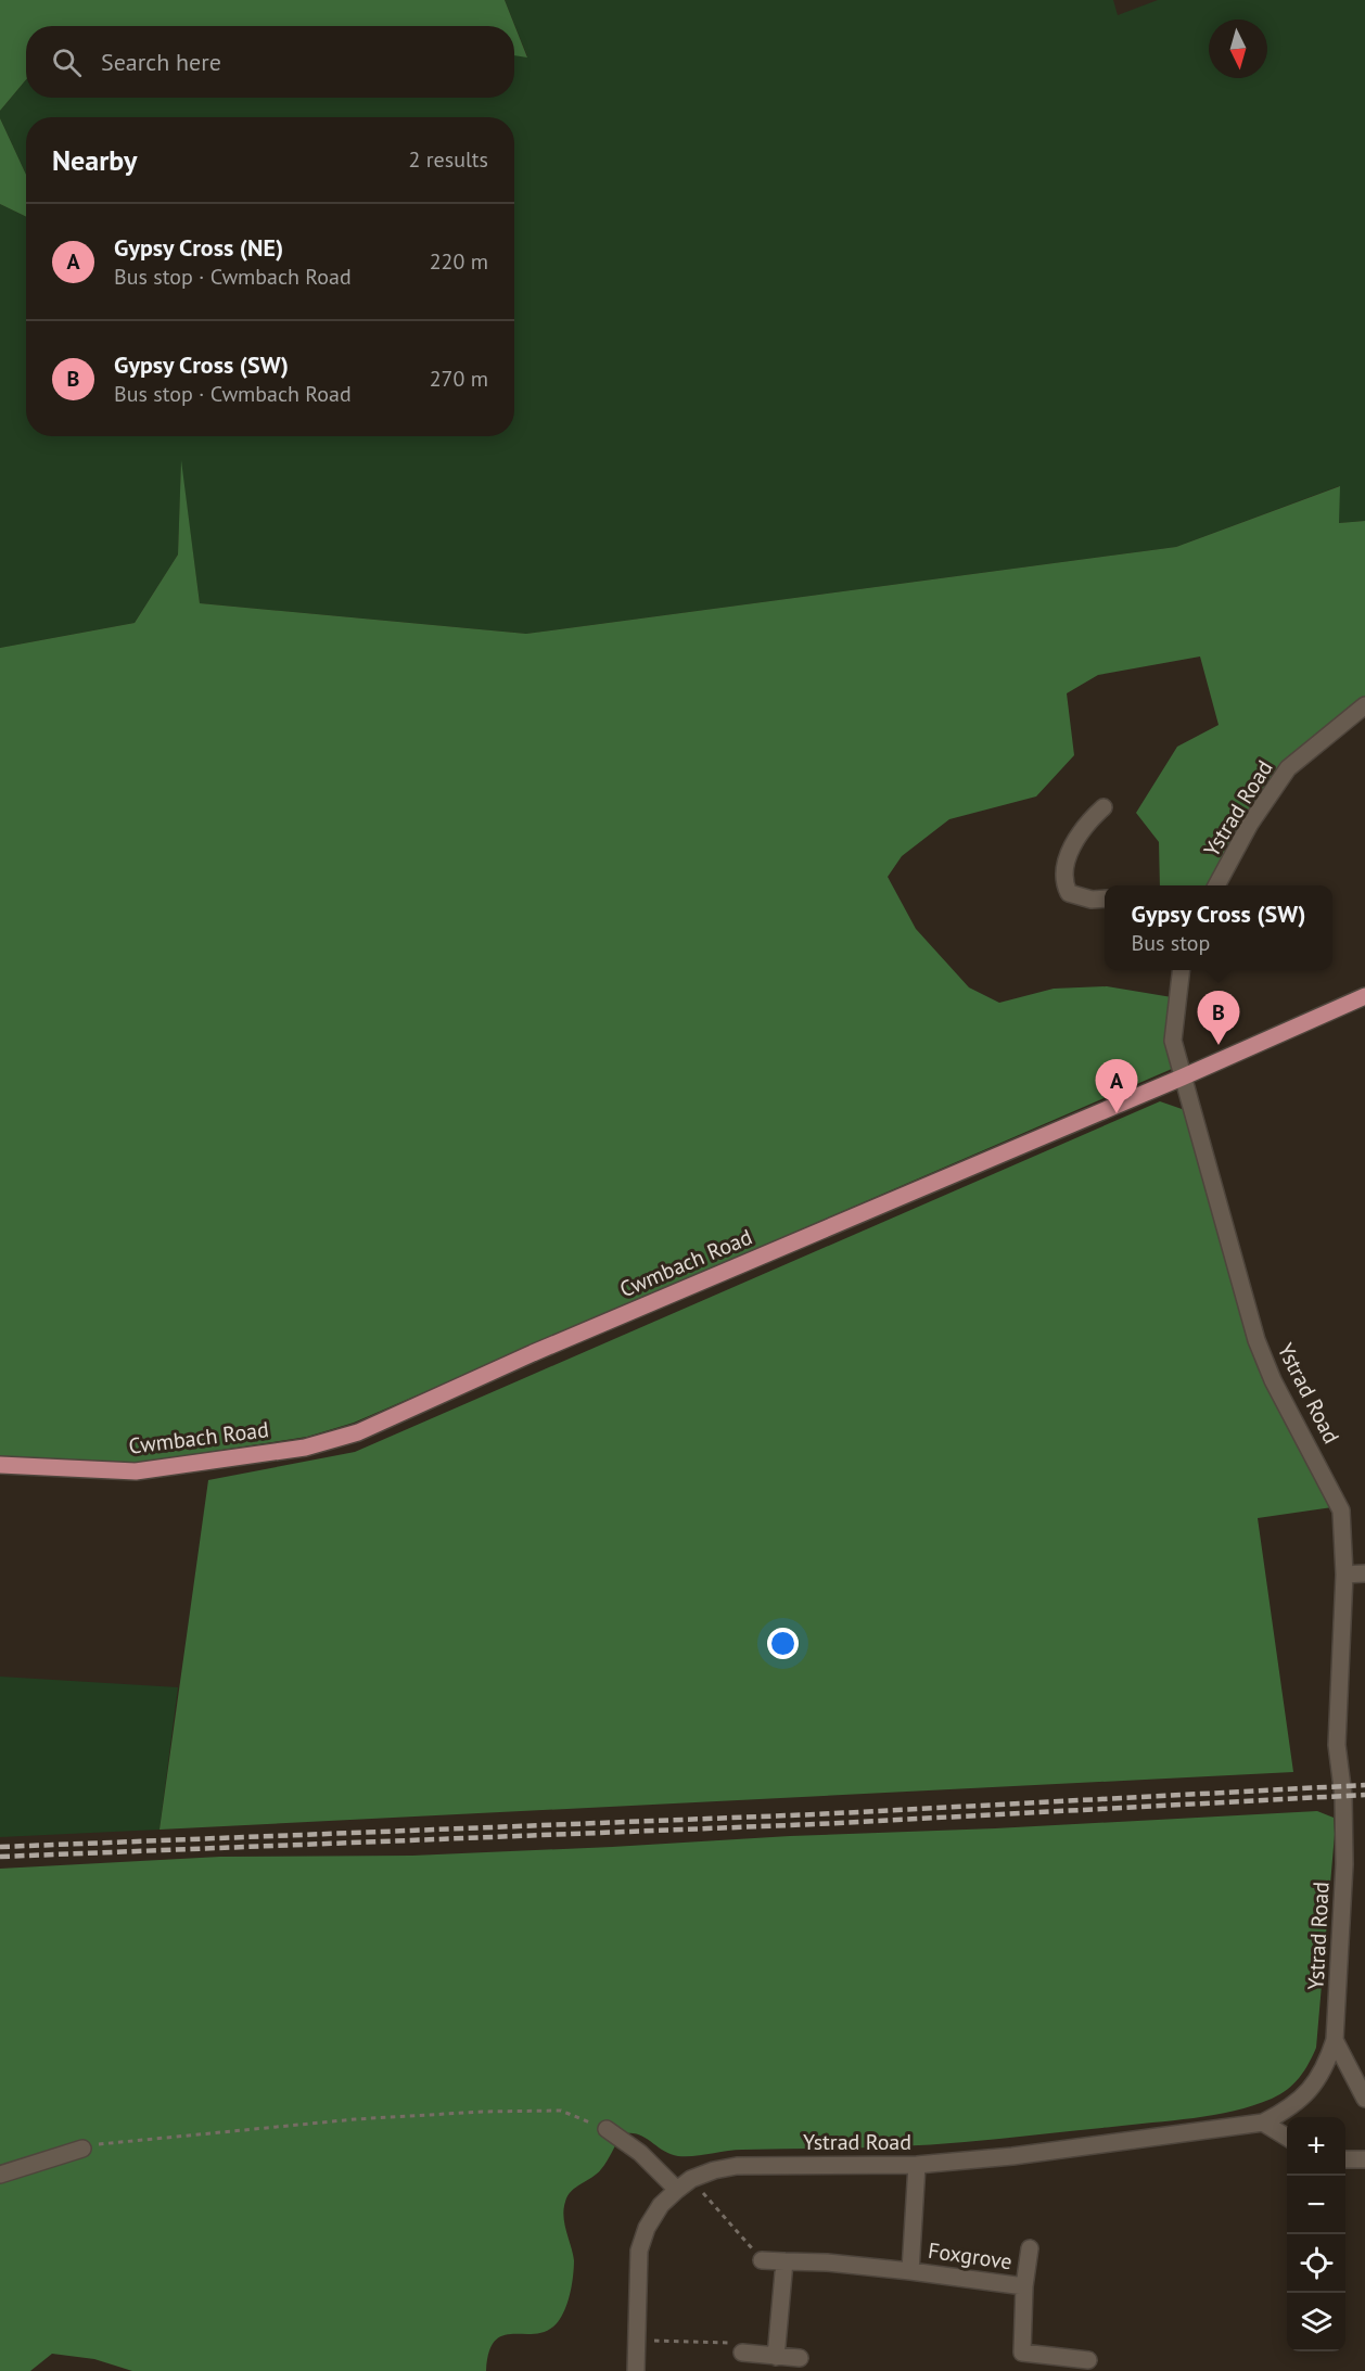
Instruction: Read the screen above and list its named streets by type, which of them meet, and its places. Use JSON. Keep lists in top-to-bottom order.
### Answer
{
  "streets": {
    "main road": ["Cwmbach Road"],
    "street": ["Ystrad Road", "Foxgrove"]
  },
  "crossings": [
    ["Ystrad Road", "Cwmbach Road"]
  ],
  "north": "bottom",
  "page": {
    "search": "Search here",
    "heading": ["Nearby", "2 results"],
    "list": [
      {
        "mark": "A",
        "name": "Gypsy Cross (NE)",
        "note": "Bus stop · Cwmbach Road",
        "value": "220 m"
      },
      {
        "mark": "B",
        "name": "Gypsy Cross (SW)",
        "note": "Bus stop · Cwmbach Road",
        "value": "270 m"
      }
    ],
    "popup": ["Gypsy Cross (SW)", "Bus stop"],
    "pins": ["B", "A"],
    "map_buttons": ["+", "−"]
  }
}
